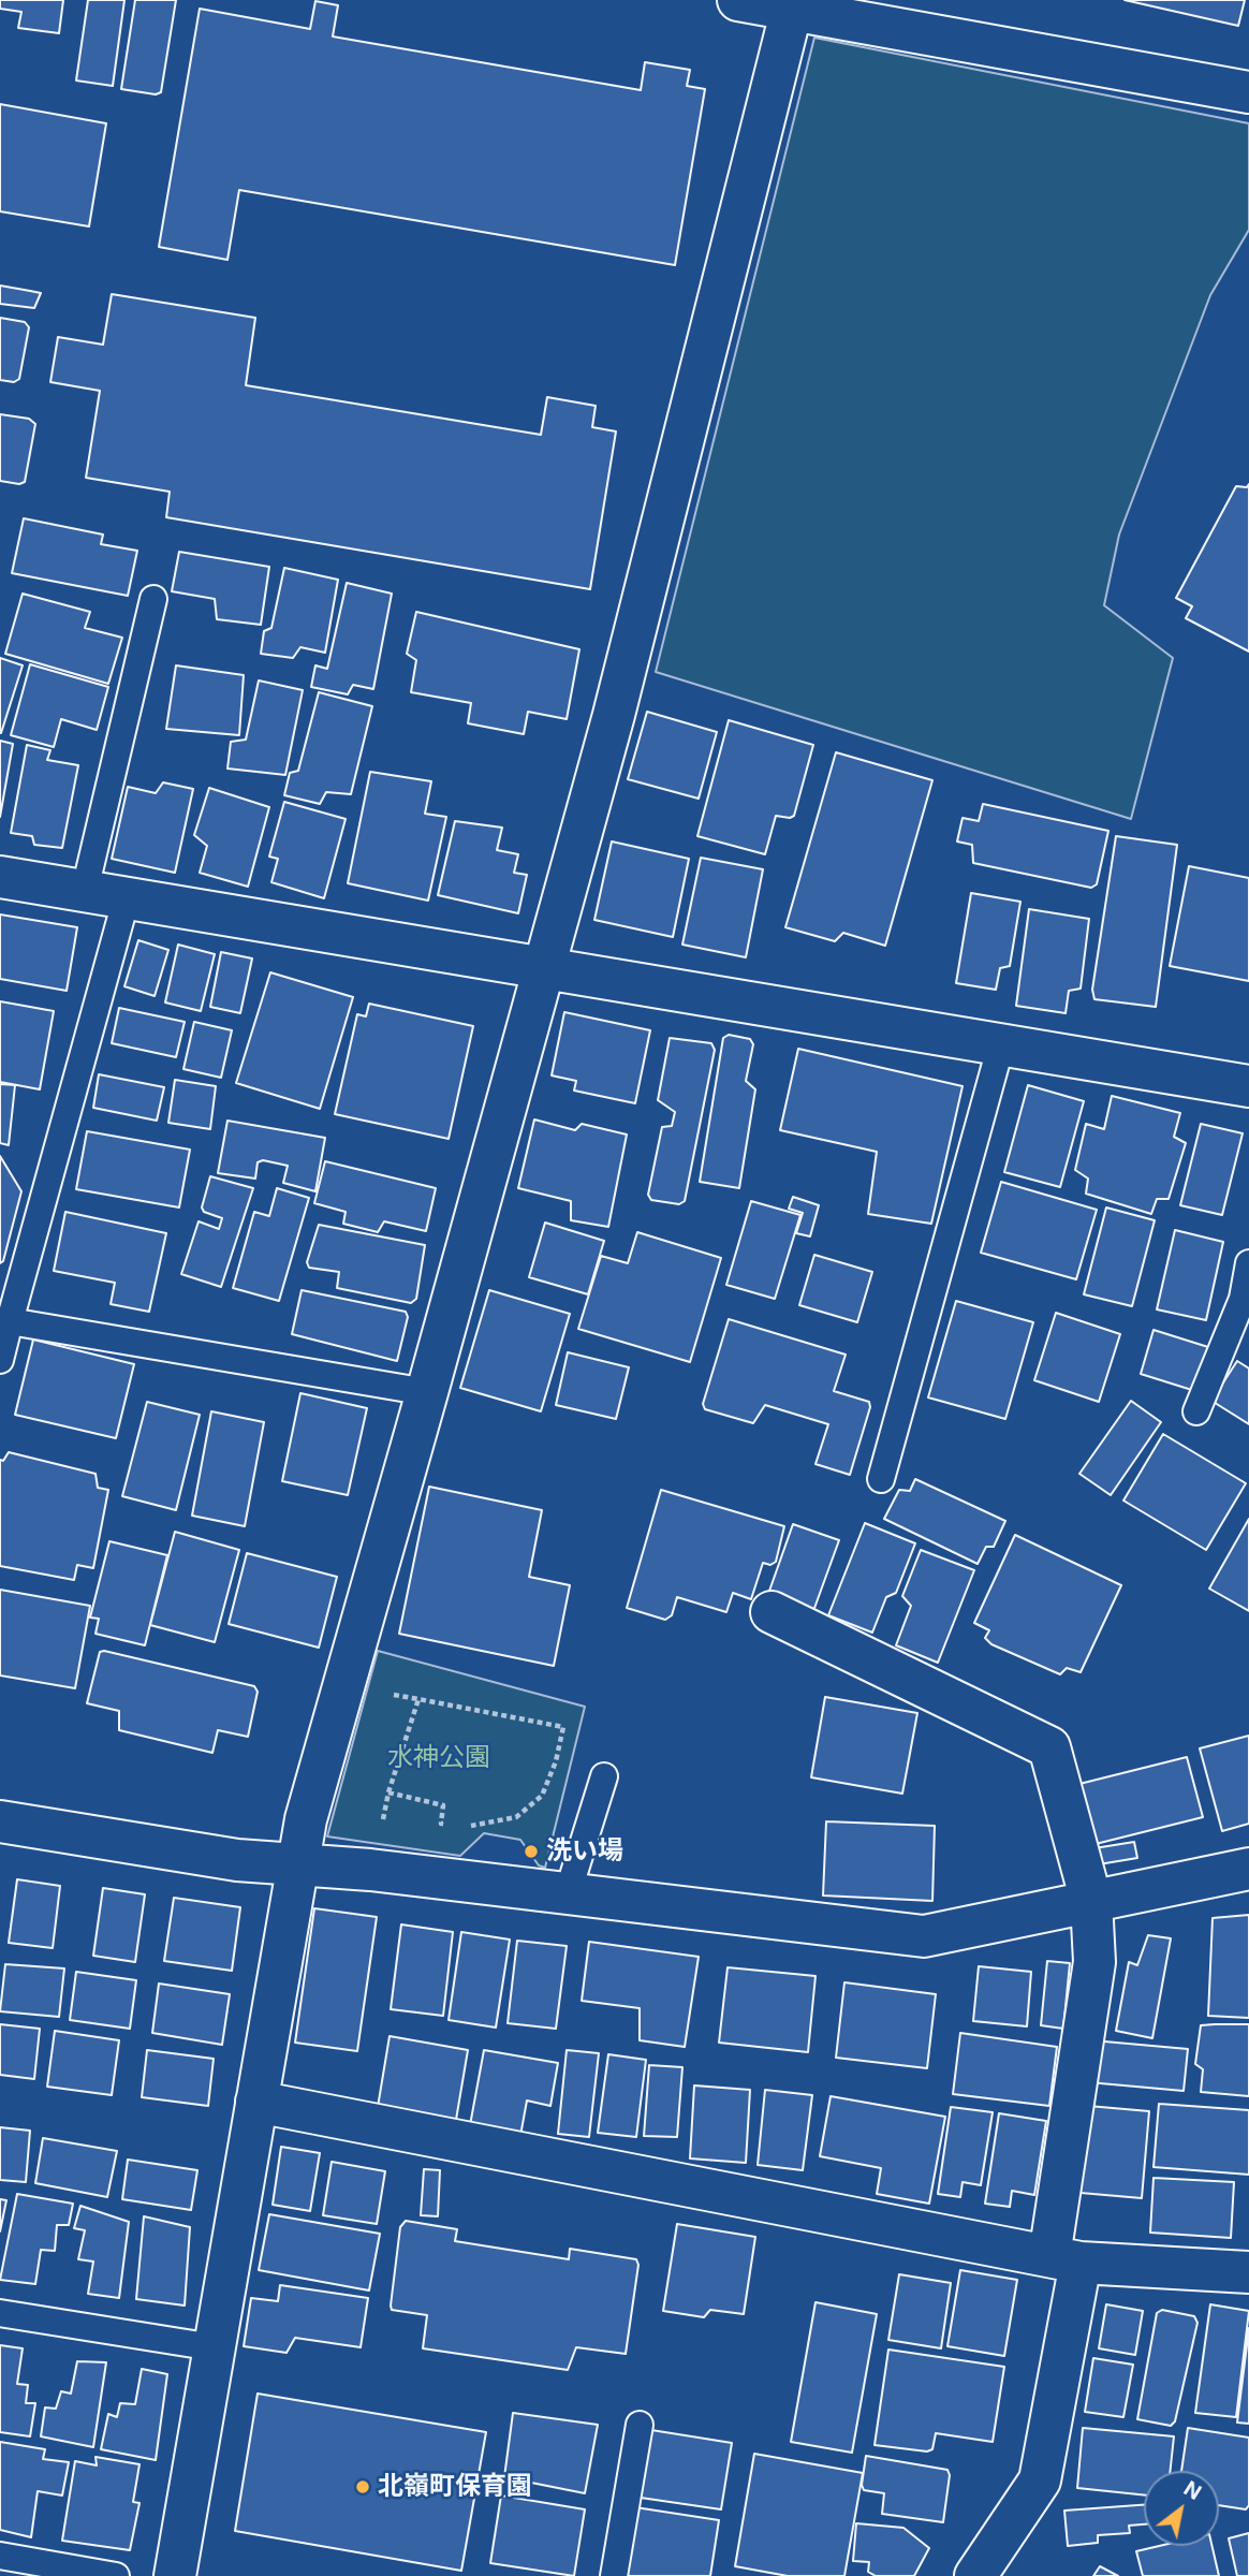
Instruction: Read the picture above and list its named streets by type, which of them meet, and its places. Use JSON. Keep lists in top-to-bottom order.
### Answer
{
  "parks": ["水神公園"],
  "places": ["洗い場", "北嶺町保育園"],
  "north": "top right"
}
